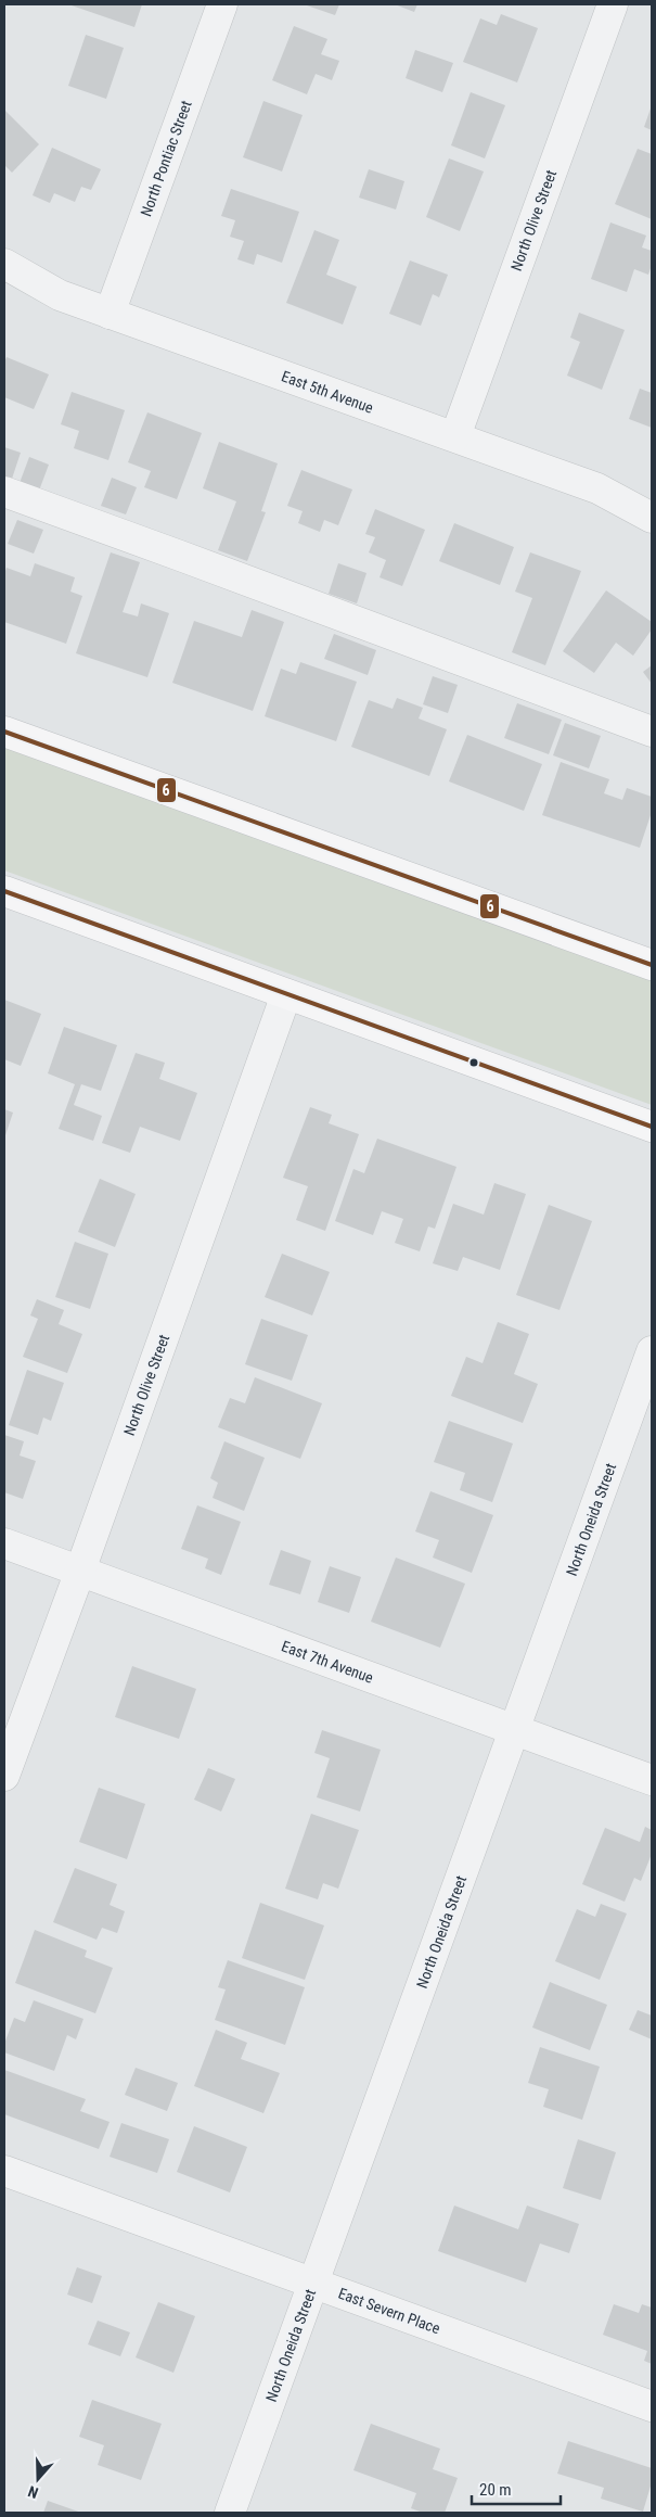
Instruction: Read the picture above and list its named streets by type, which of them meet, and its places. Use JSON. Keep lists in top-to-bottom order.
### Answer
{
  "streets": {
    "street": [
      "North Pontiac Street",
      "North Olive Street",
      "East 5th Avenue",
      "North Oneida Street",
      "East 7th Avenue",
      "East Severn Place"
    ]
  },
  "crossings": [
    ["North Pontiac Street", "East 5th Avenue"],
    ["North Olive Street", "East 5th Avenue"],
    ["North Olive Street", "East 7th Avenue"],
    ["North Oneida Street", "East 7th Avenue"],
    ["North Oneida Street", "East Severn Place"]
  ],
  "lines": ["transit line 6"],
  "scale_bar": "20 m",
  "north": "bottom"
}
